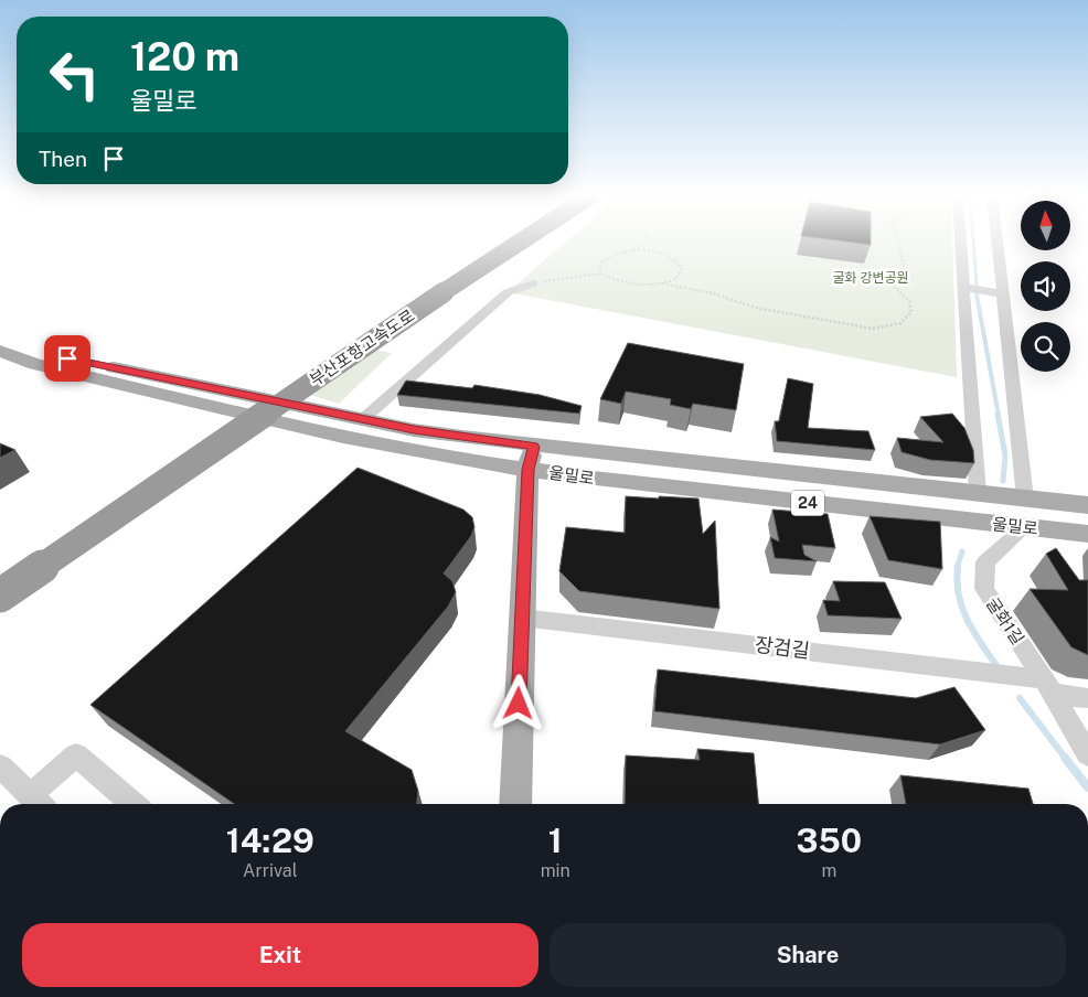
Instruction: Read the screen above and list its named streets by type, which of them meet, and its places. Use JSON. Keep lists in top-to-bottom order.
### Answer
{
  "streets": {
    "highway": ["부산포항고속도로"],
    "main road": ["울밀로", "24"],
    "street": ["굴화1길", "장검길"]
  },
  "crossings": [
    ["울밀로", "굴화1길"],
    ["굴화1길", "장검길"]
  ],
  "parks": ["굴화 강변공원"],
  "north": "top",
  "page": {
    "turn": ["120 m", "울밀로"],
    "then": "Then",
    "eta": [
      "14:29",
      "Arrival",
      "1",
      "min",
      "350",
      "m"
    ],
    "buttons": ["Exit", "Share"]
  }
}
